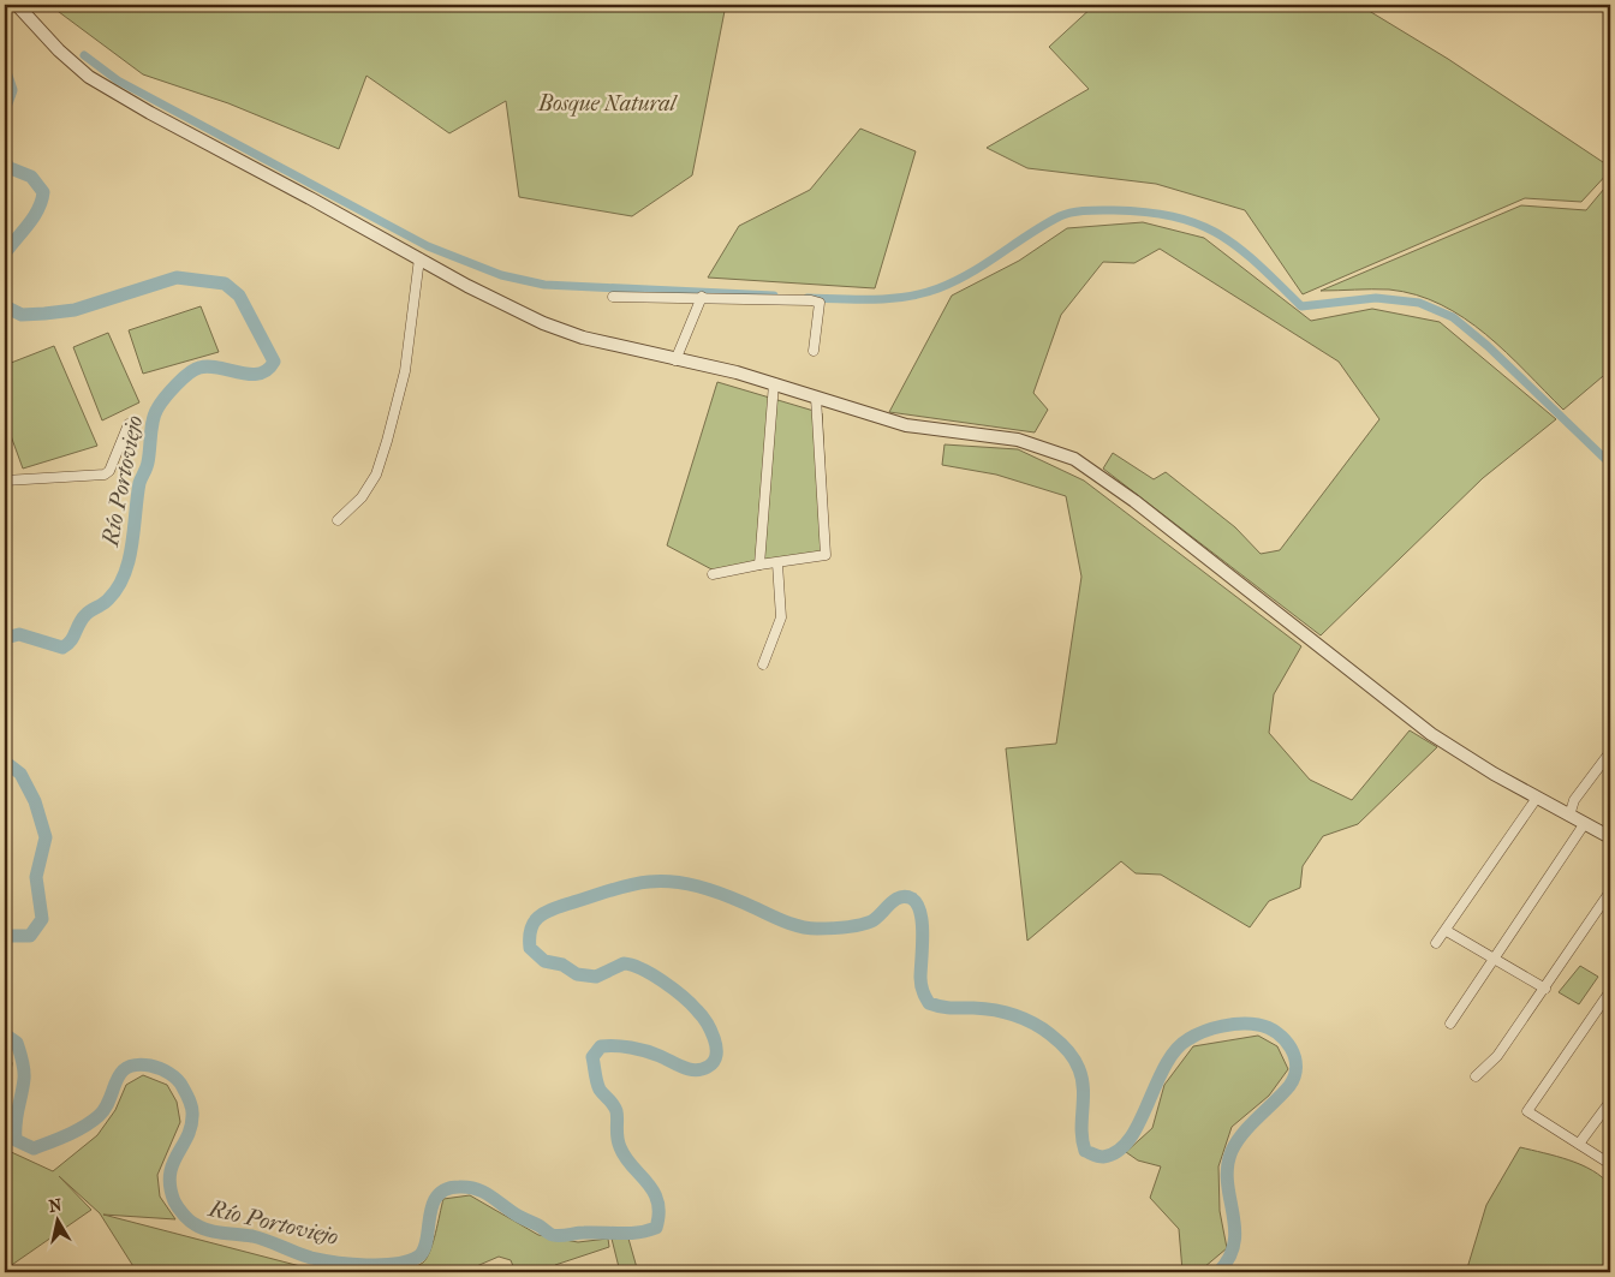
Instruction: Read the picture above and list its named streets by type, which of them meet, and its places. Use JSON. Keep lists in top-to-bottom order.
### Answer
{
  "water": ["Río Portoviejo"],
  "parks": ["Bosque Natural"],
  "north": "top"
}
